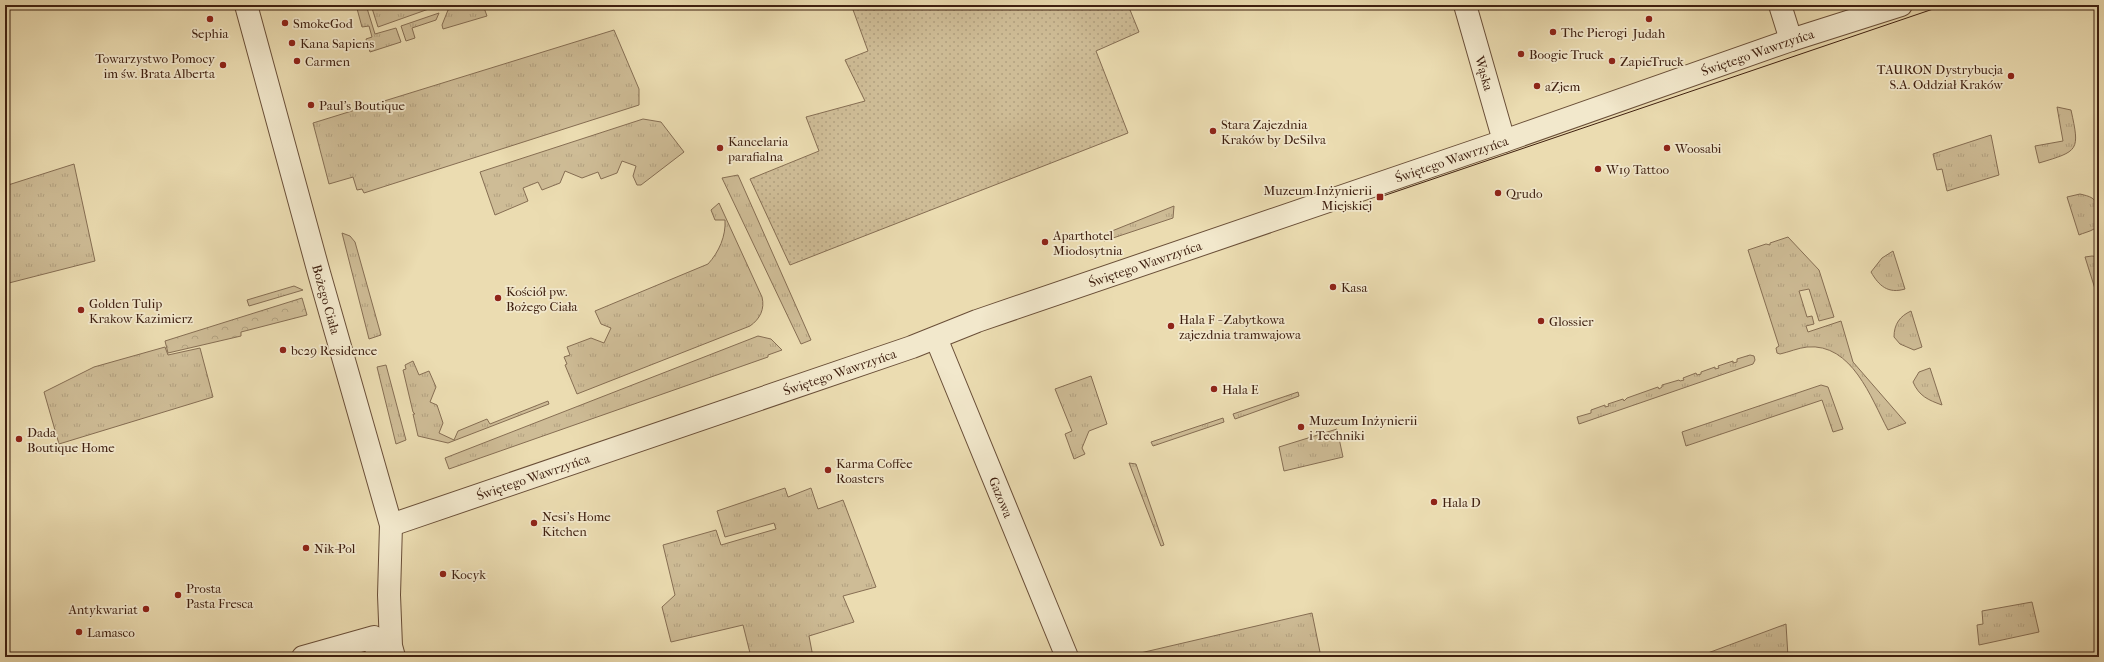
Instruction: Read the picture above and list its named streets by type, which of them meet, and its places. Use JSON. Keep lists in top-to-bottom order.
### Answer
{
  "streets": {
    "street": [
      "Świętego Wawrzyńca",
      "Wąska",
      "Bożego Ciała",
      "Gazowa"
    ]
  },
  "crossings": [
    ["Świętego Wawrzyńca", "Wąska"],
    ["Świętego Wawrzyńca", "Bożego Ciała"],
    ["Świętego Wawrzyńca", "Gazowa"]
  ],
  "places": {
    "other": [
      "Sephia",
      "Judah",
      "SmokeGod",
      "The Pierogi",
      "Kana Sapiens",
      "Boogie Truck",
      "Carmen",
      "ZapieTruck",
      "Towarzystwo Pomocy im św. Brata Alberta",
      "TAURON Dystrybucja S.A. Oddział Kraków",
      "aZjem",
      "Paul's Boutique",
      "Stara Zajezdnia Kraków by DeSilva",
      "Kancelaria parafialna",
      "Woosabi",
      "W19 Tattoo",
      "Qrudo",
      "Aparthotel Miodosytnia",
      "Kasa",
      "Kościół pw. Bożego Ciała",
      "Golden Tulip Krakow Kazimierz",
      "Glossier",
      "Hala F - Zabytkowa zajezdnia tramwajowa",
      "bc29 Residence",
      "Hala E",
      "Muzeum Inżynierii i Techniki",
      "Dada Boutique Home",
      "Karma Coffee Roasters",
      "Hala D",
      "Nesi's Home Kitchen",
      "Nik-Pol",
      "Kocyk",
      "Prosta Pasta Fresca",
      "Antykwariat",
      "Lamasco"
    ],
    "transit": ["Muzeum Inżynierii Miejskiej"]
  }
}
